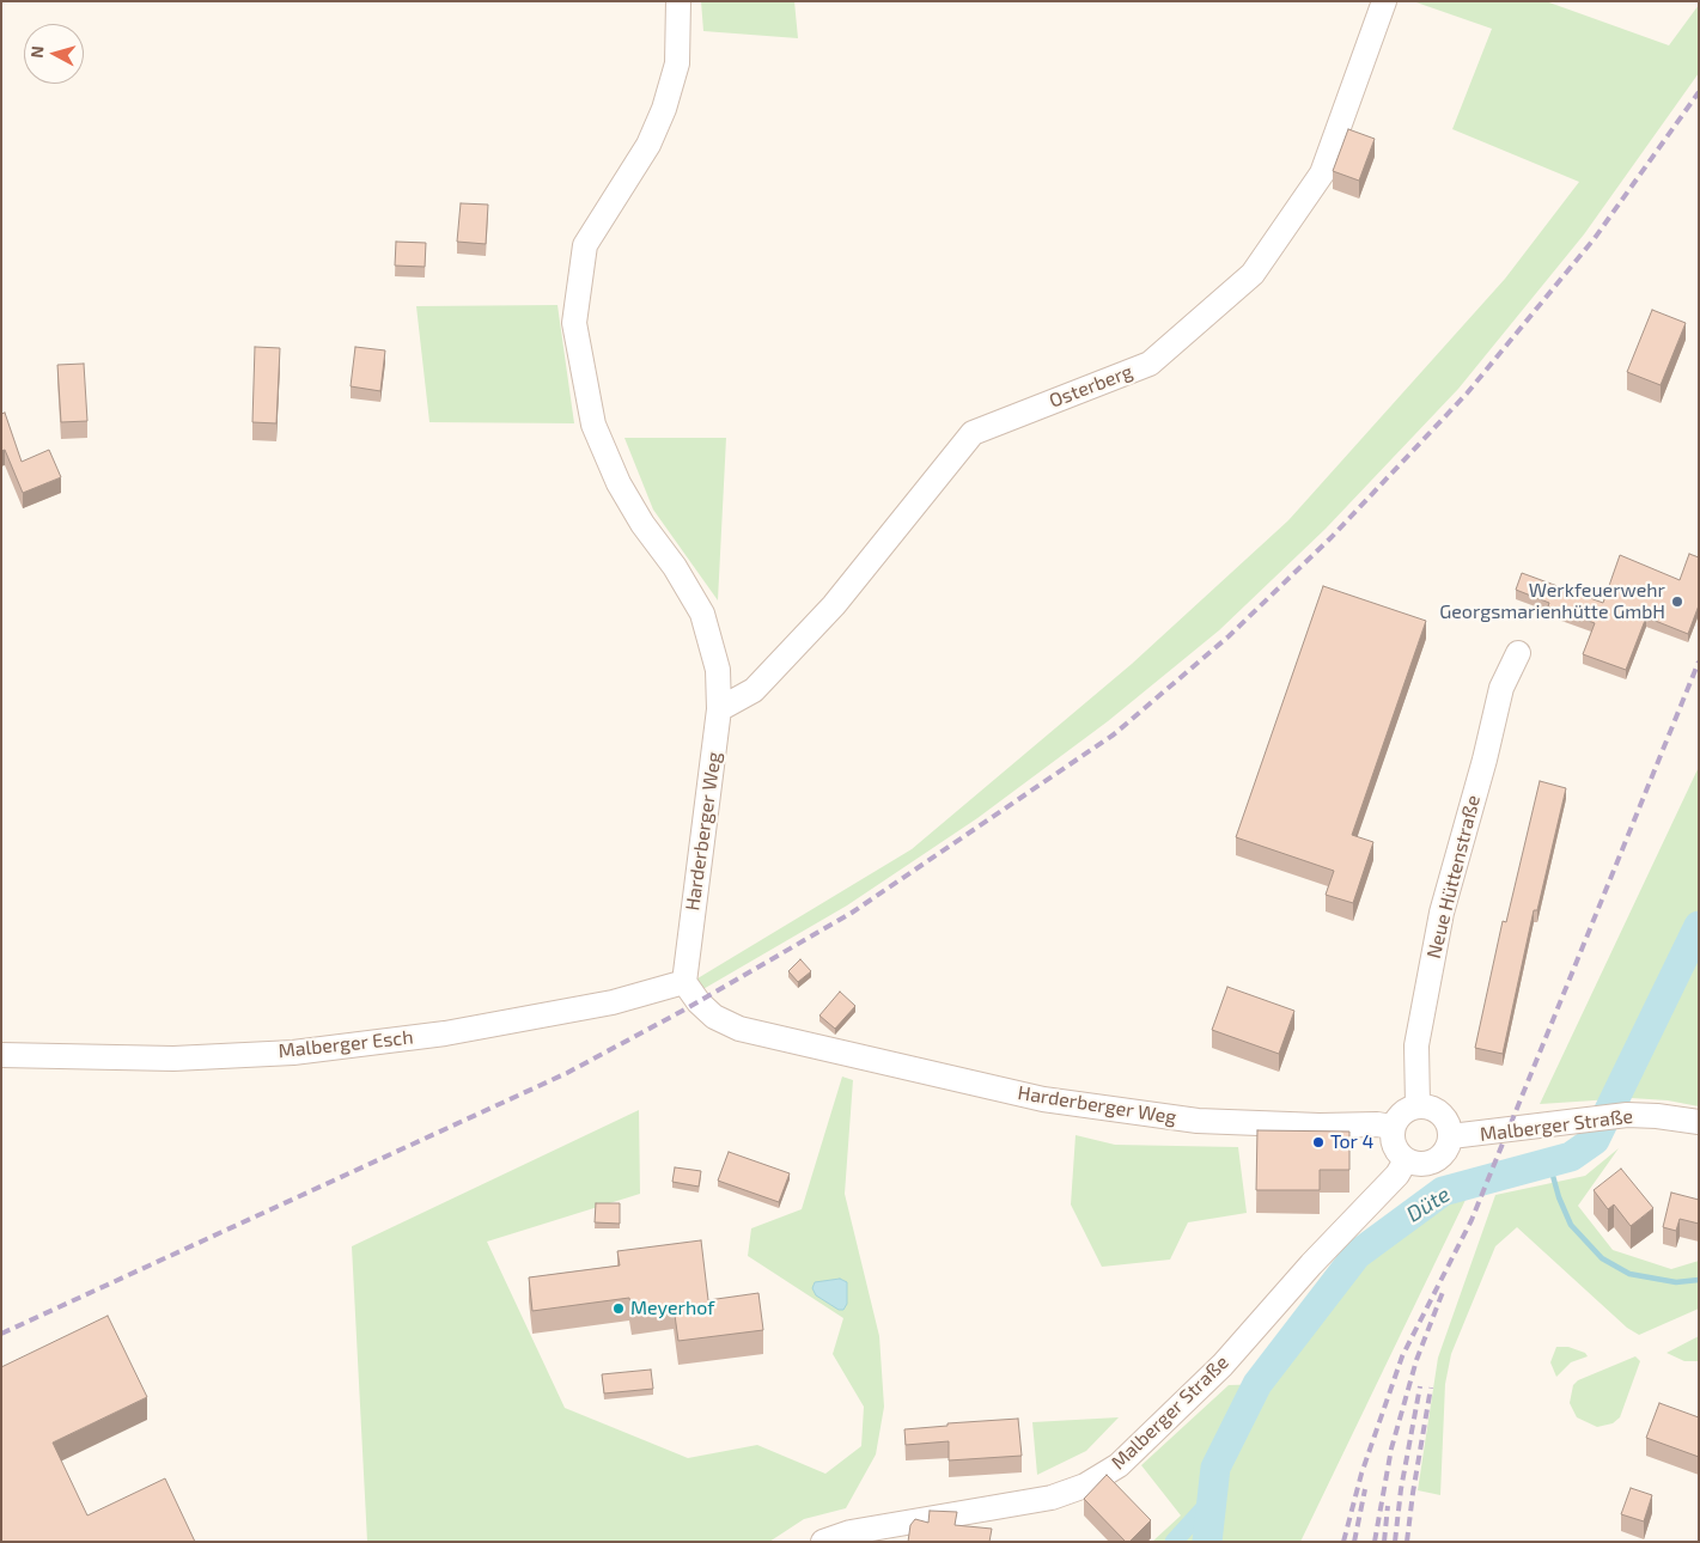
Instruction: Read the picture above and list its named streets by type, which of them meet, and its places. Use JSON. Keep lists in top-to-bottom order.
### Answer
{
  "streets": {
    "street": [
      "Osterberg",
      "Harderberger Weg",
      "Neue Hüttenstraße",
      "Malberger Esch",
      "Malberger Straße"
    ]
  },
  "crossings": [
    ["Osterberg", "Harderberger Weg"],
    ["Harderberger Weg", "Neue Hüttenstraße"],
    ["Harderberger Weg", "Malberger Esch"],
    ["Harderberger Weg", "Malberger Straße"],
    ["Neue Hüttenstraße", "Malberger Straße"]
  ],
  "water": ["Düte"],
  "places": ["Werkfeuerwehr Georgsmarienhütte GmbH", "Tor 4", "Meyerhof"],
  "north": "left"
}
